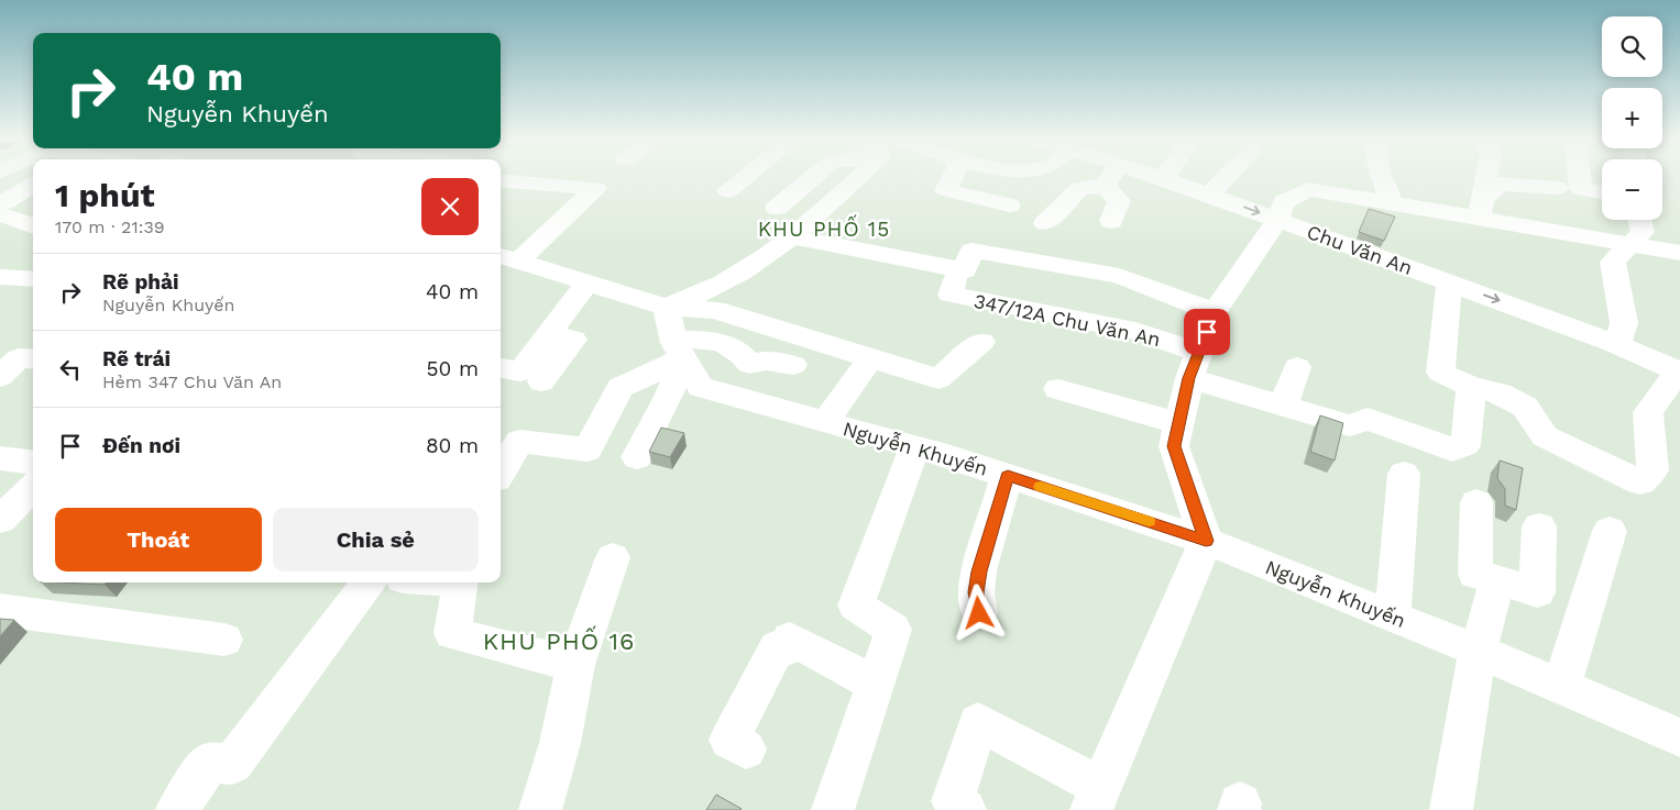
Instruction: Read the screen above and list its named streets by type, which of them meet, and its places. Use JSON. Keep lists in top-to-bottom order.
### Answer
{
  "streets": {
    "street": ["Chu Văn An", "347/12A Chu Văn An", "Nguyễn Khuyến"]
  },
  "districts": ["KHU PHỐ 15", "KHU PHỐ 16"],
  "page": {
    "map_buttons": ["+", "−"],
    "turn": ["40 m", "Nguyễn Khuyến"],
    "heading": ["1 phút", "170 m · 21:39"],
    "list": [
      {
        "name": "Rẽ phải",
        "note": "Nguyễn Khuyến",
        "value": "40 m"
      },
      {
        "name": "Rẽ trái",
        "note": "Hẻm 347 Chu Văn An",
        "value": "50 m"
      },
      {
        "name": "Đến nơi",
        "value": "80 m"
      }
    ],
    "buttons": ["Thoát", "Chia sẻ"]
  }
}
